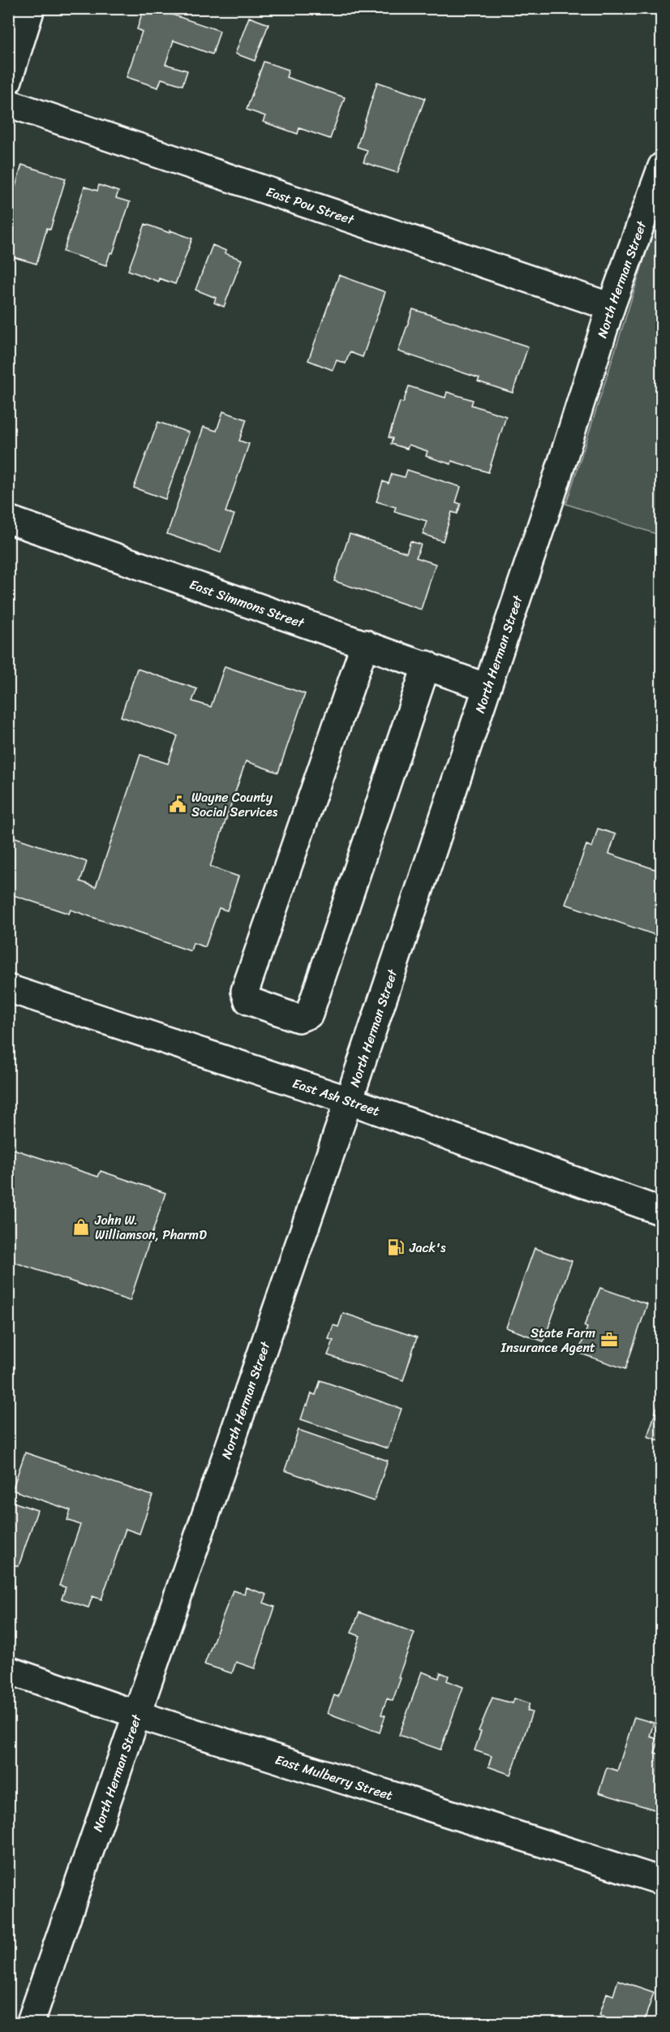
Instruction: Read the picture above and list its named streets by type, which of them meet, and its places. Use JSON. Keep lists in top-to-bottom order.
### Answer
{
  "streets": {
    "street": [
      "East Pou Street",
      "North Herman Street",
      "East Simmons Street",
      "East Ash Street",
      "East Mulberry Street"
    ]
  },
  "crossings": [
    ["East Pou Street", "North Herman Street"],
    ["North Herman Street", "East Simmons Street"],
    ["North Herman Street", "East Ash Street"],
    ["North Herman Street", "East Mulberry Street"]
  ],
  "places": {
    "public building": ["Wayne County Social Services"],
    "shop": ["John W. Williamson, PharmD"],
    "fuel station": ["Jack's"],
    "office": ["State Farm Insurance Agent"]
  }
}
